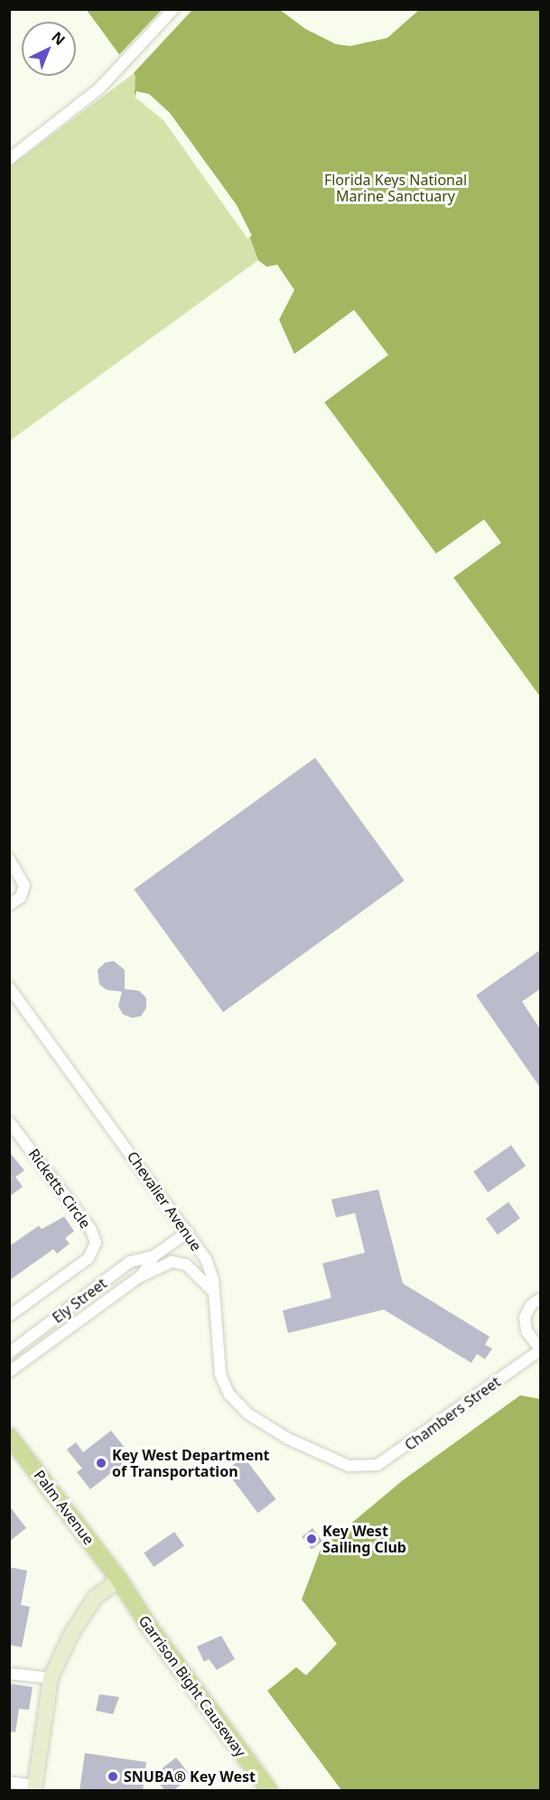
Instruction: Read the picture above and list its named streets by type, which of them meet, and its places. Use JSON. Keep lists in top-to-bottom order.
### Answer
{
  "streets": {
    "main road": ["Palm Avenue", "Garrison Bight Causeway"],
    "street": [
      "Ricketts Circle",
      "Chevalier Avenue",
      "Ely Street",
      "Chambers Street"
    ]
  },
  "crossings": [
    ["Chevalier Avenue", "Ely Street"],
    ["Chevalier Avenue", "Chambers Street"],
    ["Palm Avenue", "Garrison Bight Causeway"]
  ],
  "parks": ["Florida Keys National Marine Sanctuary"],
  "places": ["Key West Department of Transportation", "Key West Sailing Club", "SNUBA® Key West"],
  "north": "top right"
}
